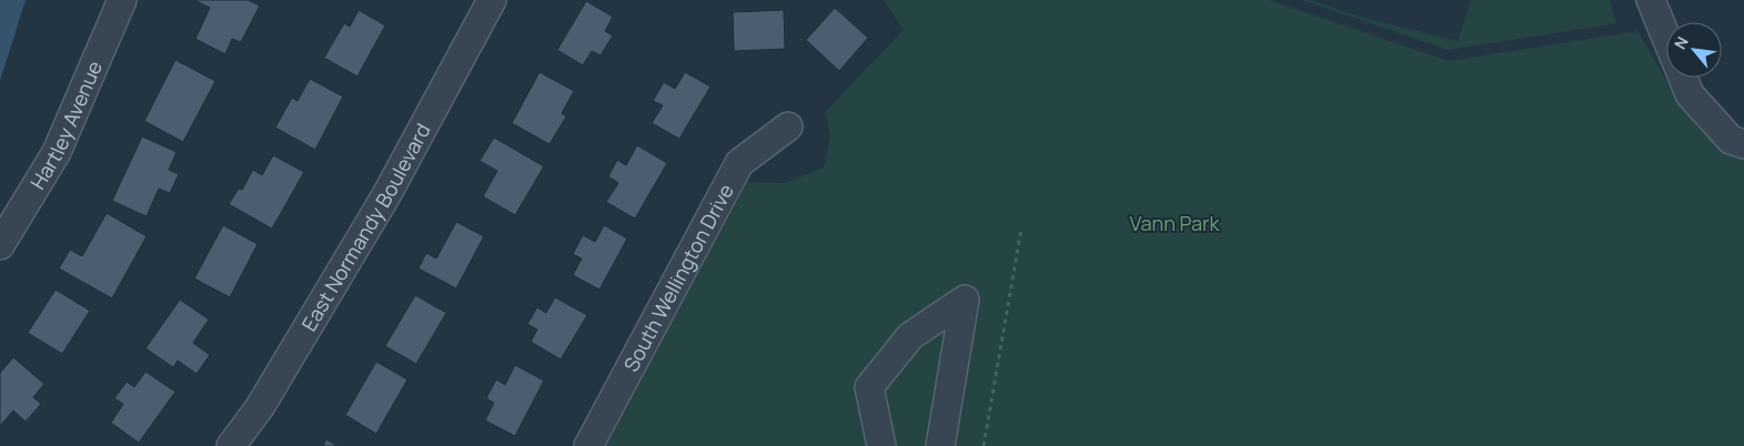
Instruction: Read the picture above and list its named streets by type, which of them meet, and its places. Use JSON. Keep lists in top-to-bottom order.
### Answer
{
  "streets": {
    "street": ["Hartley Avenue", "East Normandy Boulevard", "South Wellington Drive"]
  },
  "parks": ["Vann Park"],
  "north": "top left"
}
